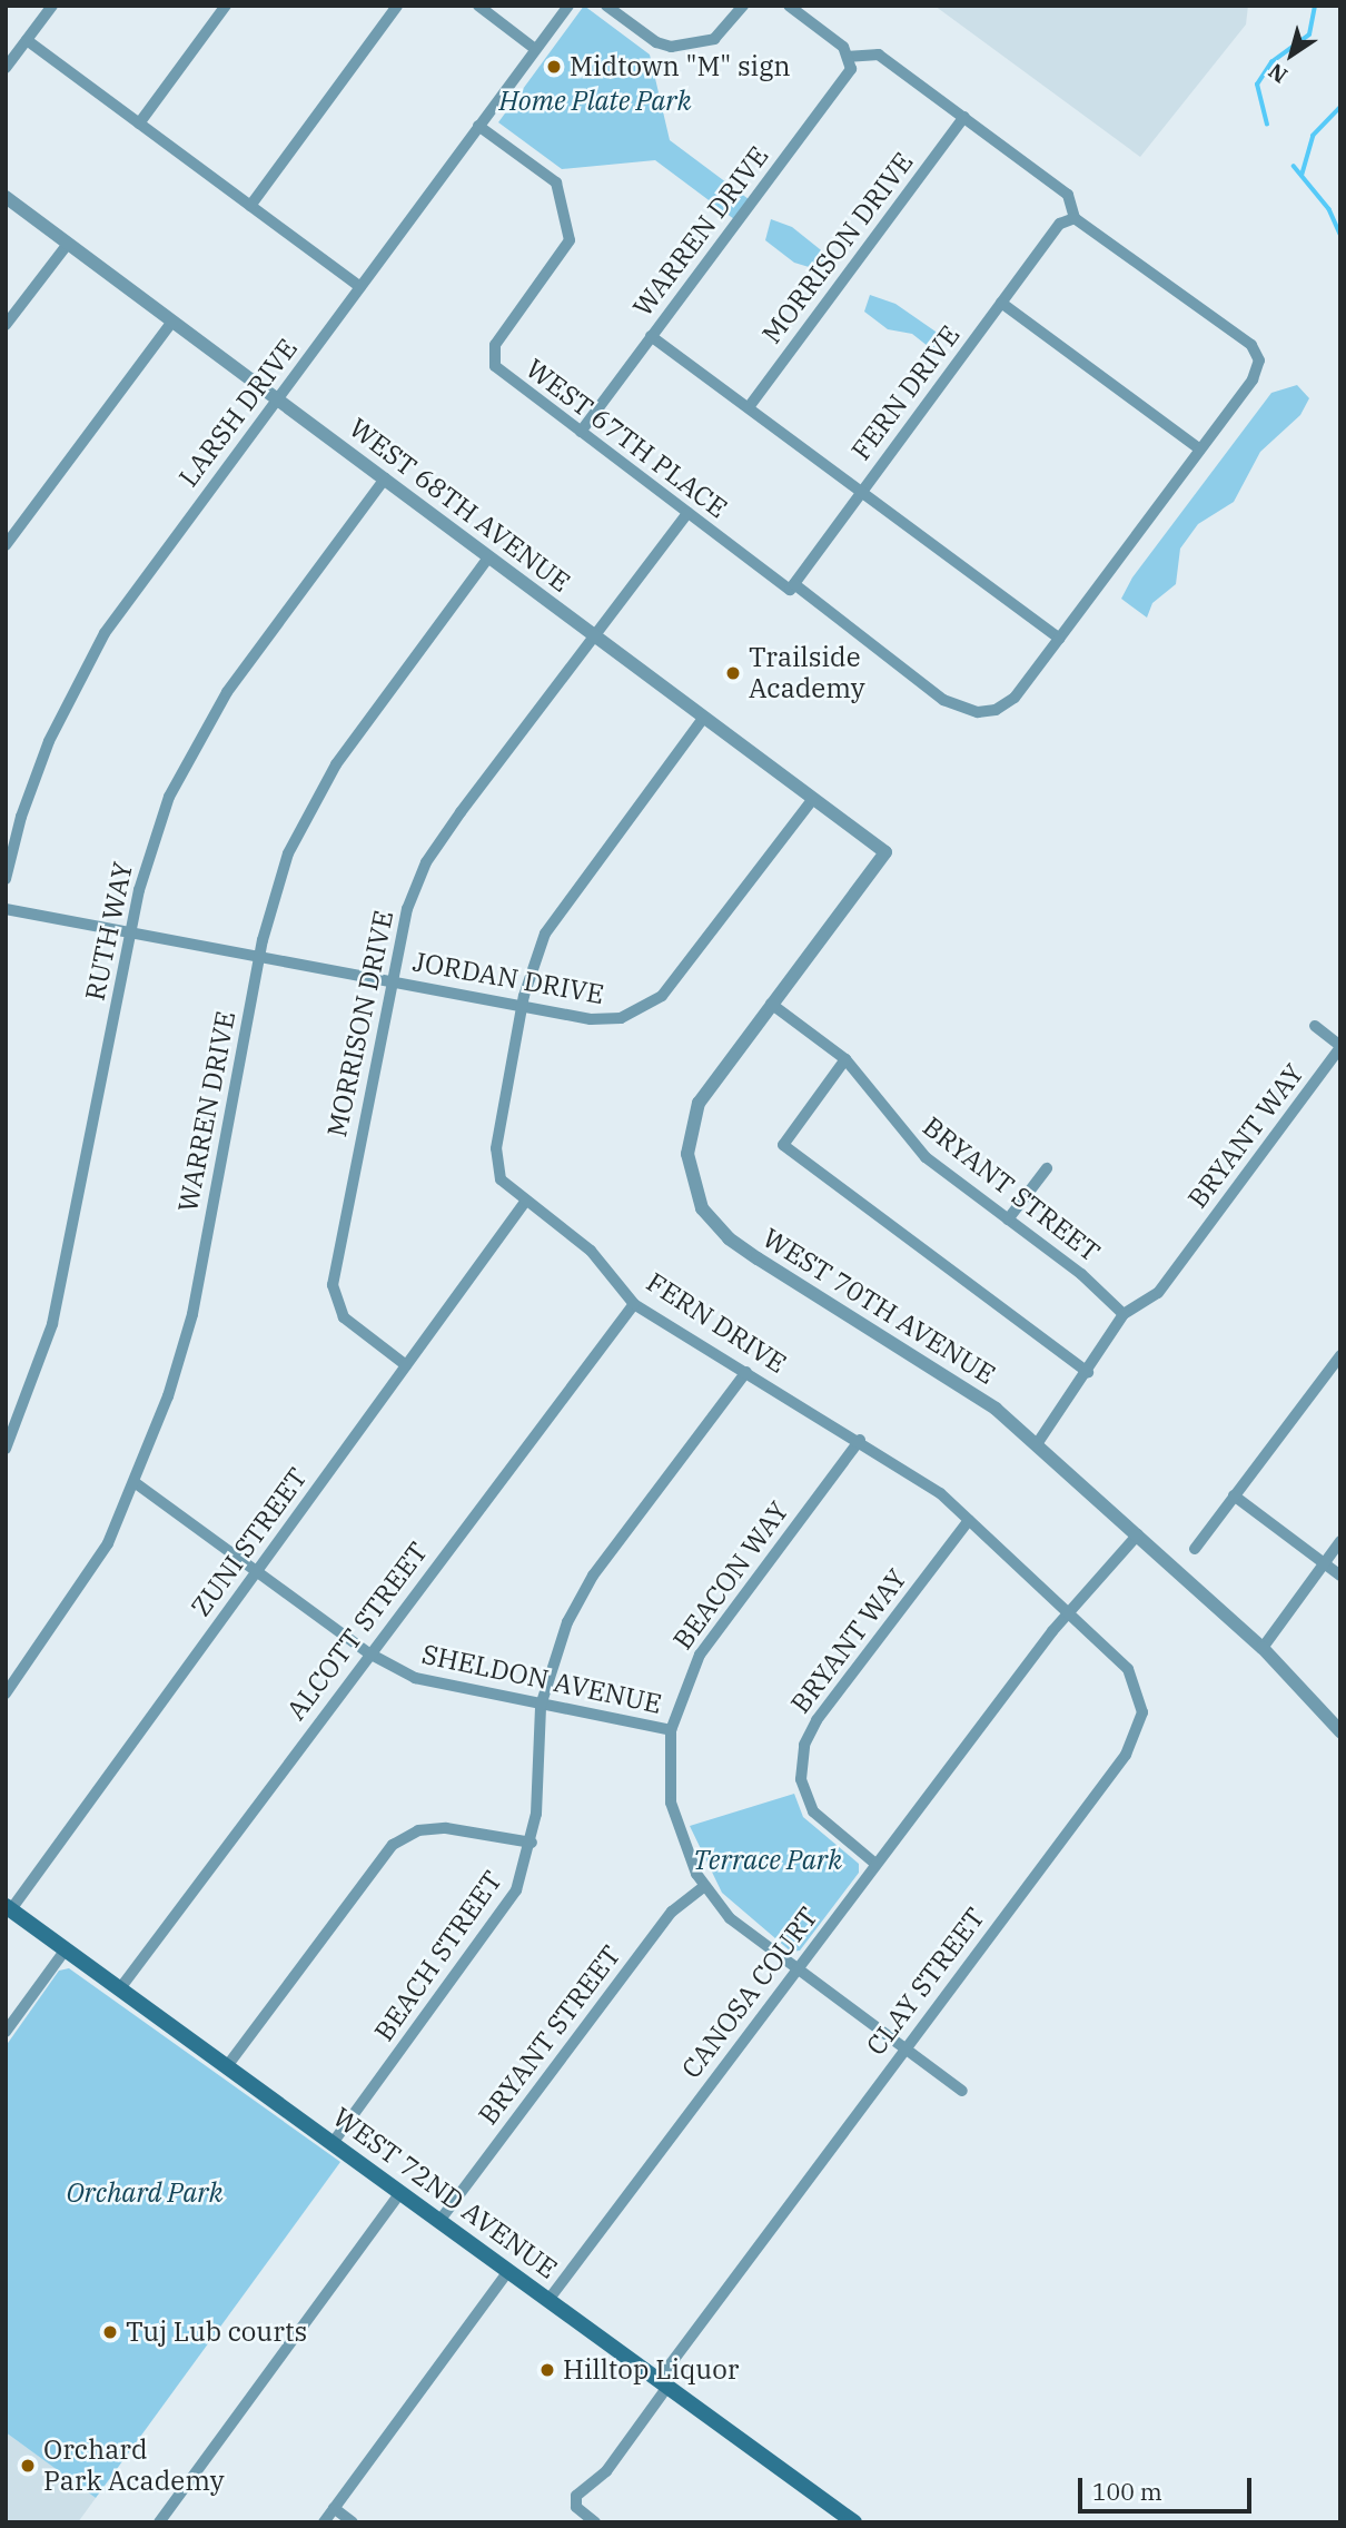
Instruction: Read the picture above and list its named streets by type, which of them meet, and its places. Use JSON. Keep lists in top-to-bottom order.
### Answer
{
  "streets": {
    "main road": ["WEST 72ND AVENUE"],
    "street": [
      "WARREN DRIVE",
      "MORRISON DRIVE",
      "FERN DRIVE",
      "LARSH DRIVE",
      "WEST 67TH PLACE",
      "WEST 68TH AVENUE",
      "RUTH WAY",
      "JORDAN DRIVE",
      "BRYANT WAY",
      "BRYANT STREET",
      "WEST 70TH AVENUE",
      "ZUNI STREET",
      "BEACON WAY",
      "ALCOTT STREET",
      "SHELDON AVENUE",
      "BEACH STREET",
      "CLAY STREET",
      "CANOSA COURT"
    ]
  },
  "crossings": [
    ["WARREN DRIVE", "WEST 67TH PLACE"],
    ["WARREN DRIVE", "WEST 68TH AVENUE"],
    ["WARREN DRIVE", "JORDAN DRIVE"],
    ["WARREN DRIVE", "SHELDON AVENUE"],
    ["MORRISON DRIVE", "WEST 67TH PLACE"],
    ["MORRISON DRIVE", "WEST 68TH AVENUE"],
    ["MORRISON DRIVE", "JORDAN DRIVE"],
    ["MORRISON DRIVE", "ZUNI STREET"],
    ["FERN DRIVE", "WEST 67TH PLACE"],
    ["FERN DRIVE", "WEST 68TH AVENUE"],
    ["FERN DRIVE", "JORDAN DRIVE"],
    ["FERN DRIVE", "BRYANT WAY"],
    ["FERN DRIVE", "ZUNI STREET"],
    ["FERN DRIVE", "BEACON WAY"],
    ["FERN DRIVE", "ALCOTT STREET"],
    ["FERN DRIVE", "BEACH STREET"],
    ["FERN DRIVE", "CLAY STREET"],
    ["FERN DRIVE", "CANOSA COURT"],
    ["LARSH DRIVE", "WEST 67TH PLACE"],
    ["LARSH DRIVE", "WEST 68TH AVENUE"],
    ["WEST 68TH AVENUE", "RUTH WAY"],
    ["WEST 68TH AVENUE", "JORDAN DRIVE"],
    ["WEST 68TH AVENUE", "WEST 70TH AVENUE"],
    ["RUTH WAY", "JORDAN DRIVE"],
    ["BRYANT WAY", "BRYANT STREET"],
    ["BRYANT WAY", "CANOSA COURT"],
    ["BRYANT STREET", "WEST 70TH AVENUE"],
    ["BRYANT STREET", "BEACON WAY"],
    ["BRYANT STREET", "WEST 72ND AVENUE"],
    ["WEST 70TH AVENUE", "CANOSA COURT"],
    ["ZUNI STREET", "SHELDON AVENUE"],
    ["ZUNI STREET", "WEST 72ND AVENUE"],
    ["BEACON WAY", "SHELDON AVENUE"],
    ["BEACON WAY", "CLAY STREET"],
    ["BEACON WAY", "CANOSA COURT"],
    ["ALCOTT STREET", "SHELDON AVENUE"],
    ["ALCOTT STREET", "WEST 72ND AVENUE"],
    ["SHELDON AVENUE", "BEACH STREET"],
    ["BEACH STREET", "WEST 72ND AVENUE"],
    ["CLAY STREET", "CANOSA COURT"],
    ["CLAY STREET", "WEST 72ND AVENUE"],
    ["CANOSA COURT", "WEST 72ND AVENUE"]
  ],
  "parks": ["Home Plate Park", "Terrace Park", "Orchard Park"],
  "places": [
    "Midtown \"M\" sign",
    "Trailside Academy",
    "Tuj Lub courts",
    "Hilltop Liquor",
    "Orchard Park Academy"
  ],
  "scale_bar": "100 m",
  "north": "bottom left"
}
